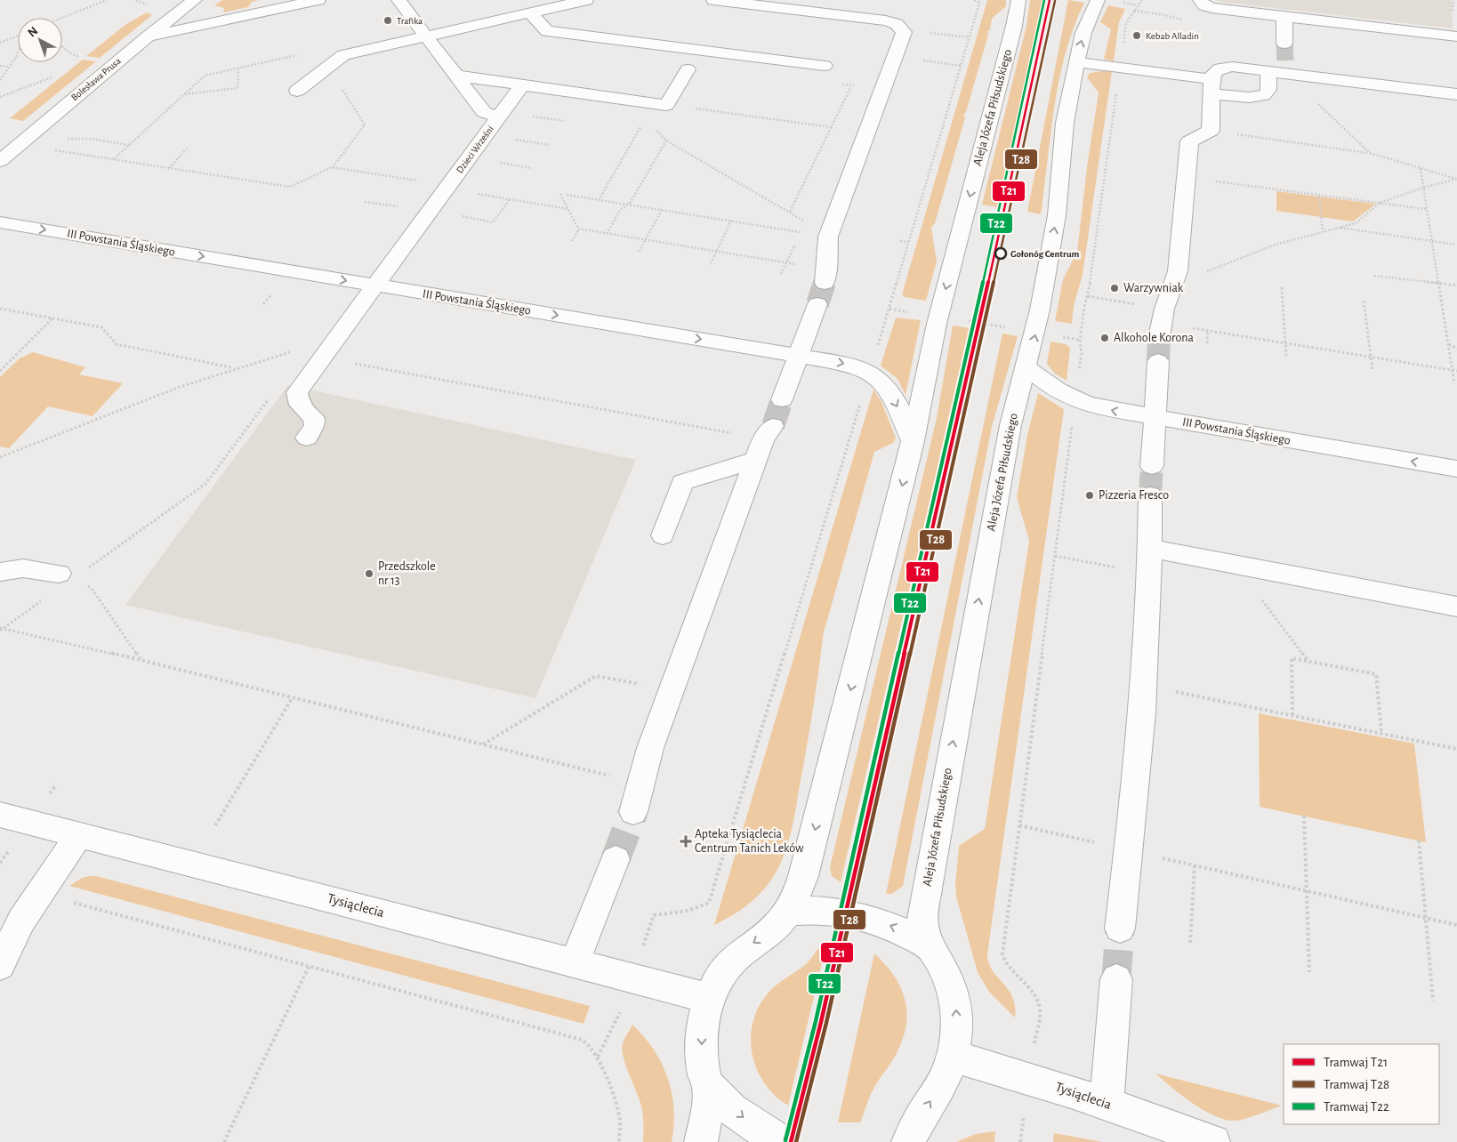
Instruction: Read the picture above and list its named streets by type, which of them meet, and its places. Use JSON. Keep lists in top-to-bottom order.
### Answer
{
  "streets": {
    "street": [
      "Bolesława Prusa",
      "Aleja Józefa Piłsudskiego",
      "Dzieci Wrześni",
      "III Powstania Śląskiego",
      "Tysiąclecia"
    ]
  },
  "crossings": [
    ["Aleja Józefa Piłsudskiego", "III Powstania Śląskiego"],
    ["Aleja Józefa Piłsudskiego", "Tysiąclecia"],
    ["Dzieci Wrześni", "III Powstania Śląskiego"]
  ],
  "places": {
    "other": [
      "Trafika",
      "Kebab Alladin",
      "Gołonóg Centrum",
      "Warzywniak",
      "Alkohole Korona",
      "Pizzeria Fresco",
      "Przedszkole nr 13"
    ],
    "health": ["Apteka Tysiąclecia Centrum Tanich Leków"]
  },
  "lines": ["tram line T21", "tram line T22", "tram line T28"],
  "legend": ["Tramwaj T21", "Tramwaj T28", "Tramwaj T22"],
  "north": "top left"
}
